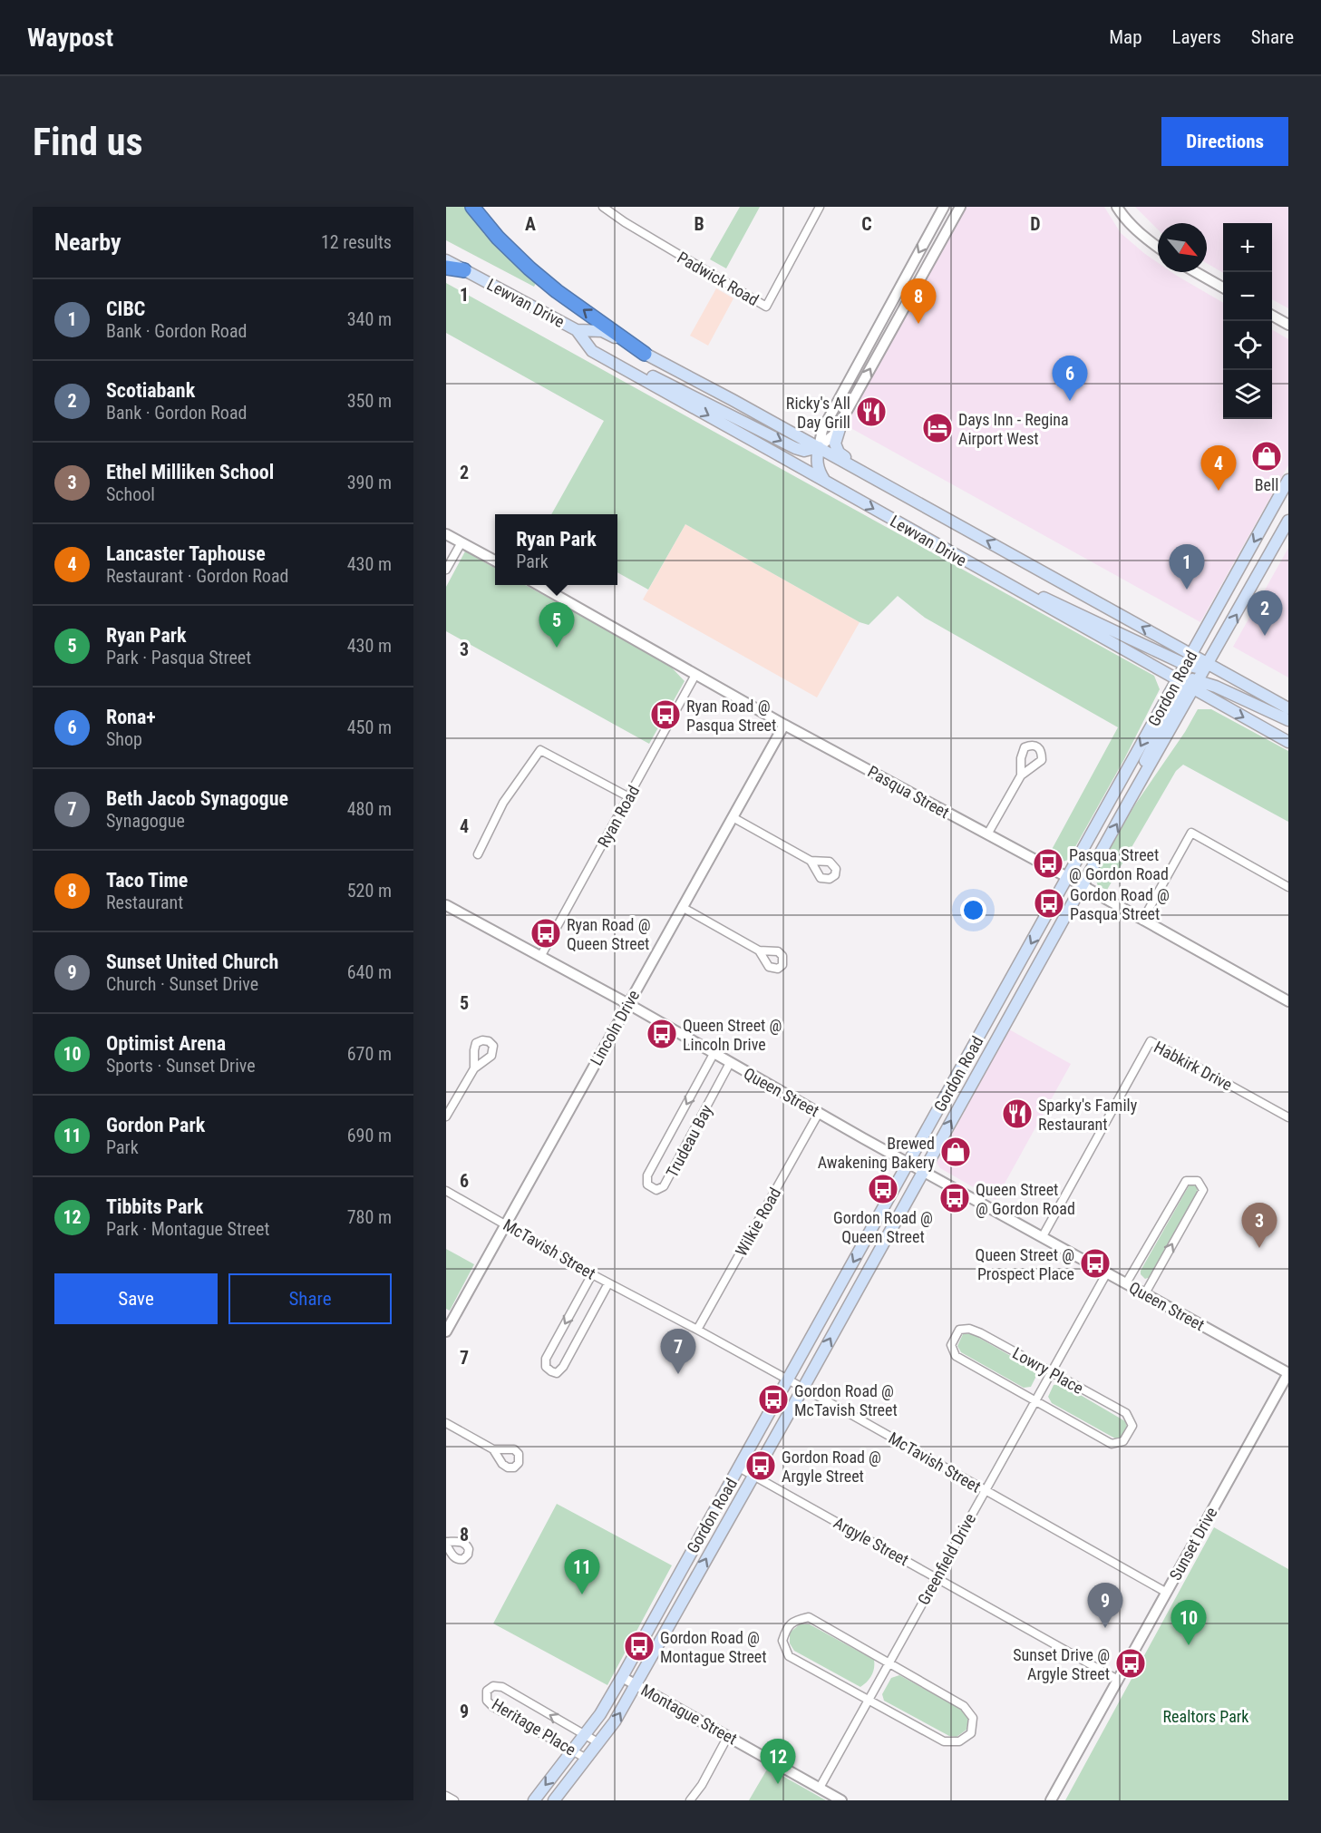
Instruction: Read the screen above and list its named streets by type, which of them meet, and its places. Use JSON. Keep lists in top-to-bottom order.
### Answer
{
  "streets": {
    "main road": ["Lewvan Drive", "Gordon Road"],
    "street": [
      "Padwick Road",
      "Pasqua Street",
      "Ryan Road",
      "Lincoln Drive",
      "Habkirk Drive",
      "Queen Street",
      "Trudeau Bay",
      "Wilkie Road",
      "McTavish Street",
      "Lowry Place",
      "Argyle Street",
      "Sunset Drive",
      "Greenfield Drive",
      "Montague Street",
      "Heritage Place"
    ]
  },
  "crossings": [
    ["Lewvan Drive", "Gordon Road"],
    ["Gordon Road", "Pasqua Street"],
    ["Gordon Road", "Queen Street"],
    ["Gordon Road", "McTavish Street"],
    ["Gordon Road", "Argyle Street"],
    ["Gordon Road", "Montague Street"],
    ["Gordon Road", "Heritage Place"],
    ["Pasqua Street", "Ryan Road"],
    ["Pasqua Street", "Lincoln Drive"],
    ["Ryan Road", "Queen Street"],
    ["Lincoln Drive", "Queen Street"],
    ["Lincoln Drive", "McTavish Street"],
    ["Habkirk Drive", "Queen Street"],
    ["Queen Street", "Trudeau Bay"],
    ["Queen Street", "Wilkie Road"],
    ["Queen Street", "Sunset Drive"],
    ["Queen Street", "Greenfield Drive"],
    ["Wilkie Road", "McTavish Street"],
    ["McTavish Street", "Sunset Drive"],
    ["McTavish Street", "Greenfield Drive"],
    ["Lowry Place", "Greenfield Drive"],
    ["Argyle Street", "Sunset Drive"],
    ["Argyle Street", "Greenfield Drive"],
    ["Greenfield Drive", "Montague Street"]
  ],
  "parks": ["Realtors Park"],
  "places": {
    "restaurant": ["Ricky's All Day Grill", "Sparky's Family Restaurant"],
    "hotel": ["Days Inn - Regina Airport West"],
    "shop": ["Bell", "Brewed Awakening Bakery"],
    "bus stop": [
      "Ryan Road @ Pasqua Street",
      "Pasqua Street @ Gordon Road",
      "Gordon Road @ Pasqua Street",
      "Ryan Road @ Queen Street",
      "Queen Street @ Lincoln Drive",
      "Gordon Road @ Queen Street",
      "Queen Street @ Gordon Road",
      "Queen Street @ Prospect Place",
      "Gordon Road @ McTavish Street",
      "Gordon Road @ Argyle Street",
      "Gordon Road @ Montague Street",
      "Sunset Drive @ Argyle Street"
    ]
  },
  "north": "bottom right",
  "page": {
    "header": "Waypost",
    "nav": ["Map", "Layers", "Share"],
    "buttons": [
      "Directions",
      ["Save", "Share"]
    ],
    "title": "Find us",
    "heading": ["Nearby", "12 results"],
    "map_buttons": ["+", "−"],
    "list": [
      {
        "mark": "1",
        "name": "CIBC",
        "note": "Bank · Gordon Road",
        "value": "340 m"
      },
      {
        "mark": "2",
        "name": "Scotiabank",
        "note": "Bank · Gordon Road",
        "value": "350 m"
      },
      {
        "mark": "3",
        "name": "Ethel Milliken School",
        "note": "School",
        "value": "390 m"
      },
      {
        "mark": "4",
        "name": "Lancaster Taphouse",
        "note": "Restaurant · Gordon Road",
        "value": "430 m"
      },
      {
        "mark": "5",
        "name": "Ryan Park",
        "note": "Park · Pasqua Street",
        "value": "430 m"
      },
      {
        "mark": "6",
        "name": "Rona+",
        "note": "Shop",
        "value": "450 m"
      },
      {
        "mark": "7",
        "name": "Beth Jacob Synagogue",
        "note": "Synagogue",
        "value": "480 m"
      },
      {
        "mark": "8",
        "name": "Taco Time",
        "note": "Restaurant",
        "value": "520 m"
      },
      {
        "mark": "9",
        "name": "Sunset United Church",
        "note": "Church · Sunset Drive",
        "value": "640 m"
      },
      {
        "mark": "10",
        "name": "Optimist Arena",
        "note": "Sports · Sunset Drive",
        "value": "670 m"
      },
      {
        "mark": "11",
        "name": "Gordon Park",
        "note": "Park",
        "value": "690 m"
      },
      {
        "mark": "12",
        "name": "Tibbits Park",
        "note": "Park · Montague Street",
        "value": "780 m"
      }
    ],
    "pins": [
      "8",
      "6",
      "4",
      "1",
      "2",
      "5",
      "3",
      "7",
      "11",
      "9",
      "10",
      "12"
    ],
    "popup": ["Ryan Park", "Park"]
  },
  "grid": {
    "columns": [
      "A",
      "B",
      "C",
      "D"
    ],
    "rows": [
      "1",
      "2",
      "3",
      "4",
      "5",
      "6",
      "7",
      "8",
      "9"
    ]
  }
}
